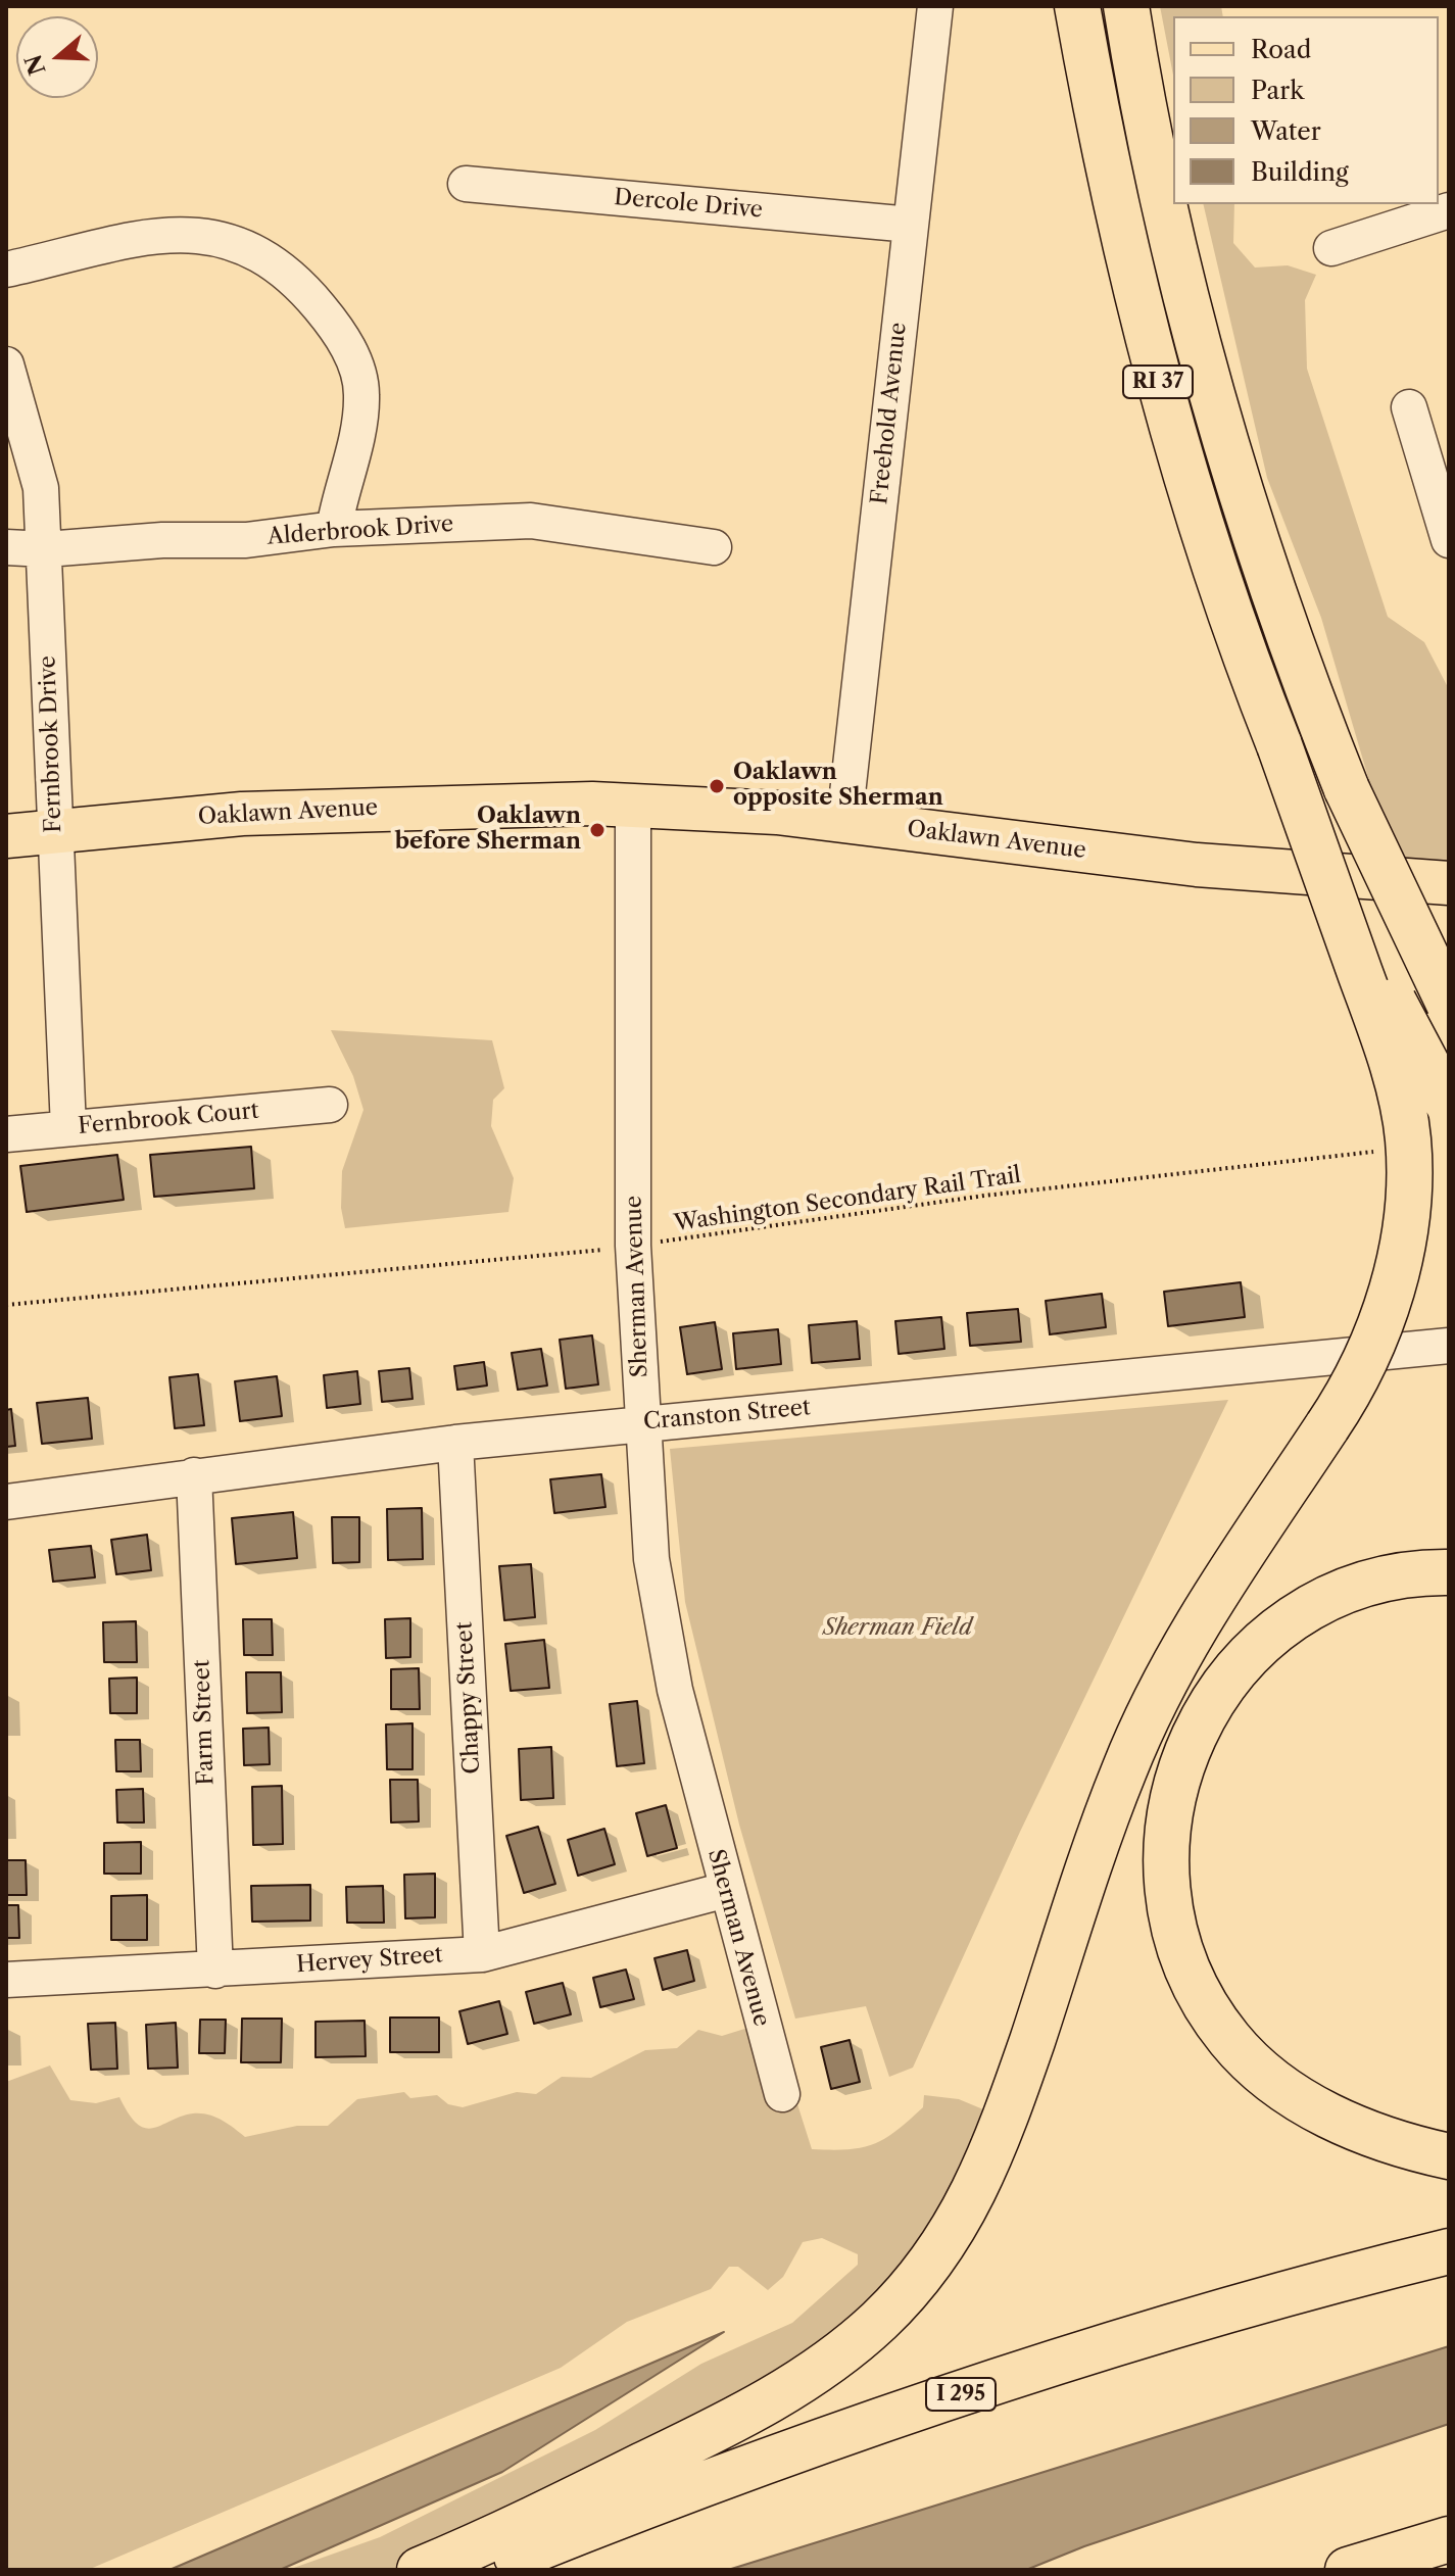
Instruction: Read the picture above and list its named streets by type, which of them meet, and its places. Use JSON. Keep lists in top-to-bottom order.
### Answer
{
  "streets": {
    "highway": ["RI 37", "I 295"],
    "main road": ["Oaklawn Avenue"],
    "street": [
      "Dercole Drive",
      "Freehold Avenue",
      "Alderbrook Drive",
      "Fernbrook Drive",
      "Fernbrook Court",
      "Sherman Avenue",
      "Cranston Street",
      "Chappy Street",
      "Farm Street",
      "Hervey Street"
    ],
    "path": ["Washington Secondary Rail Trail"]
  },
  "crossings": [
    ["Dercole Drive", "Freehold Avenue"],
    ["Freehold Avenue", "Oaklawn Avenue"],
    ["Alderbrook Drive", "Fernbrook Drive"],
    ["Fernbrook Drive", "Oaklawn Avenue"],
    ["Fernbrook Drive", "Fernbrook Court"],
    ["Oaklawn Avenue", "Sherman Avenue"],
    ["Washington Secondary Rail Trail", "Sherman Avenue"],
    ["Sherman Avenue", "Cranston Street"],
    ["Sherman Avenue", "Hervey Street"],
    ["Cranston Street", "Chappy Street"],
    ["Cranston Street", "Farm Street"],
    ["Chappy Street", "Hervey Street"],
    ["Farm Street", "Hervey Street"]
  ],
  "parks": ["Sherman Field"],
  "places": ["Oaklawn opposite Sherman", "Oaklawn before Sherman"],
  "legend": [
    "Road",
    "Park",
    "Water",
    "Building"
  ],
  "north": "left"
}
